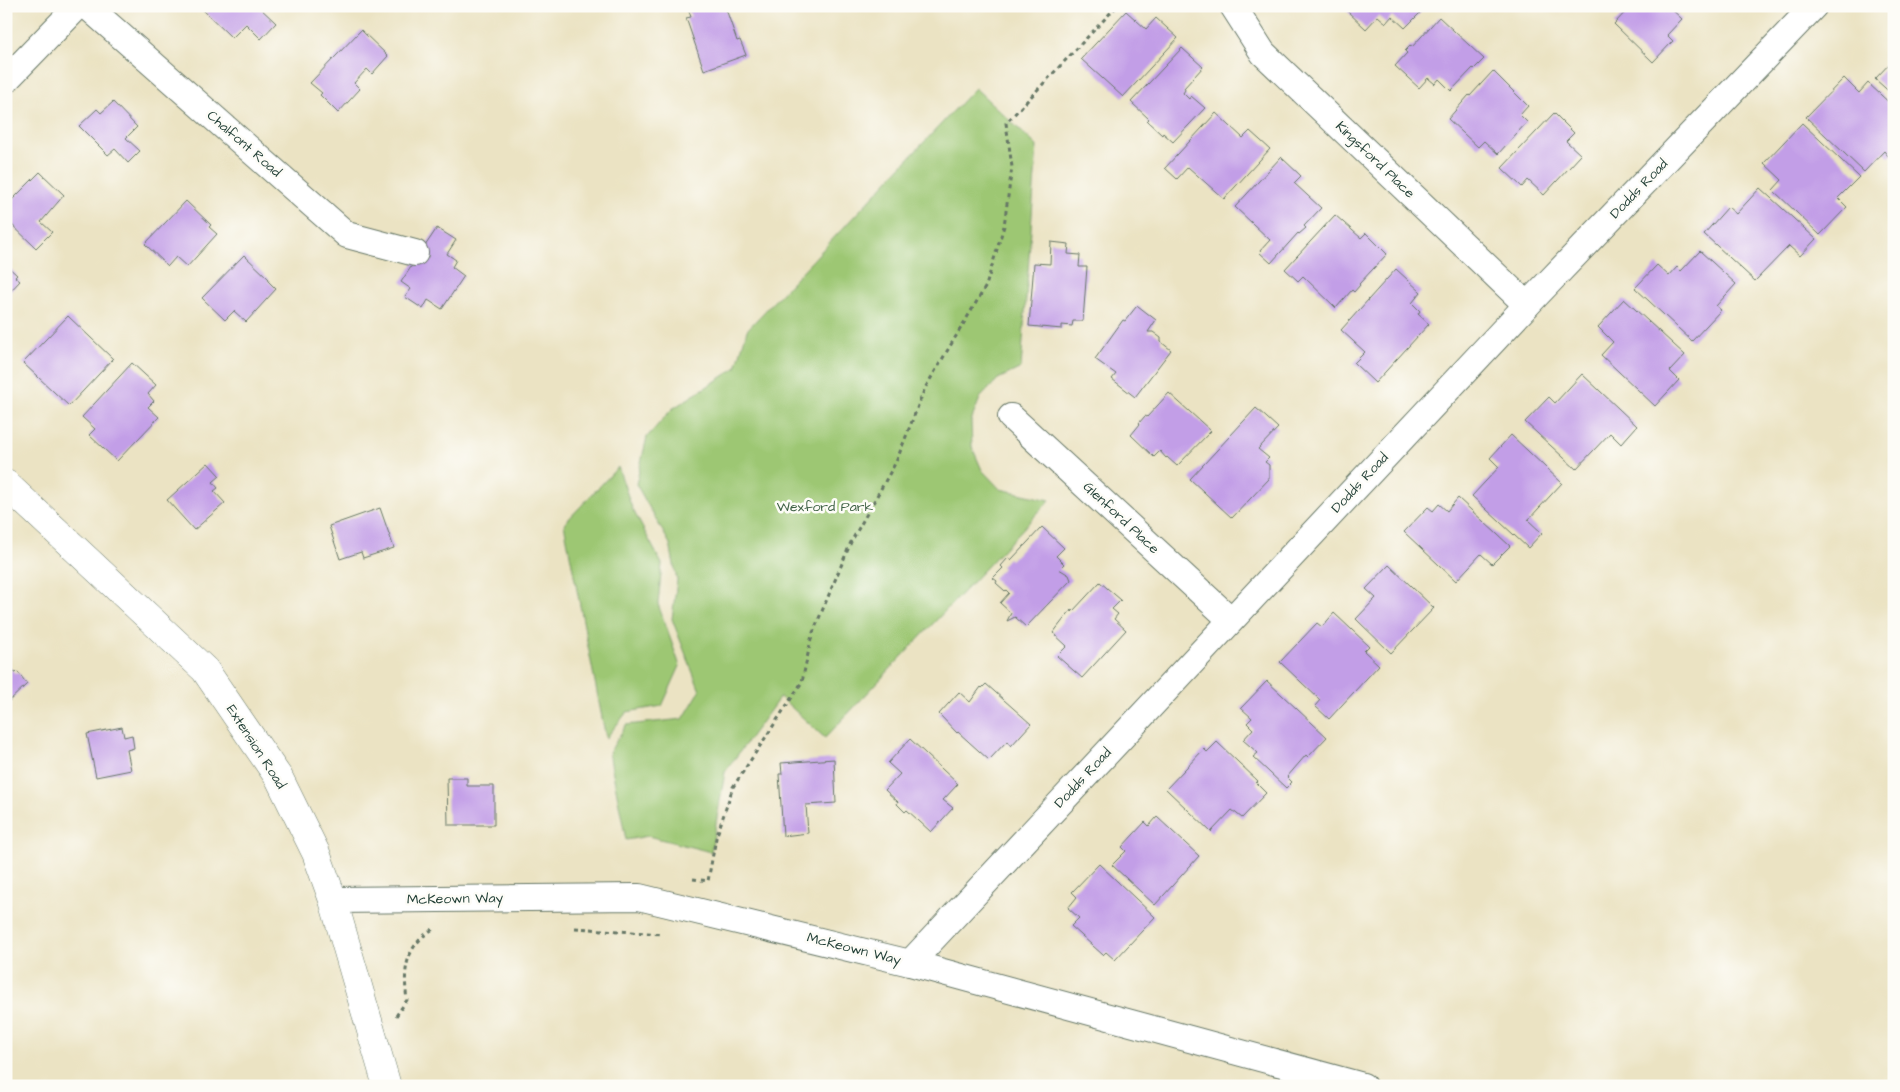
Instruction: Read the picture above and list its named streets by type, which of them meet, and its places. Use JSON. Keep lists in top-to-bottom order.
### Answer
{
  "streets": {
    "street": [
      "Chalfont Road",
      "Kingsford Place",
      "Dodds Road",
      "Glenford Place",
      "Extension Road",
      "McKeown Way"
    ]
  },
  "crossings": [
    ["Kingsford Place", "Dodds Road"],
    ["Dodds Road", "Glenford Place"],
    ["Dodds Road", "McKeown Way"],
    ["Extension Road", "McKeown Way"]
  ],
  "parks": ["Wexford Park"]
}
